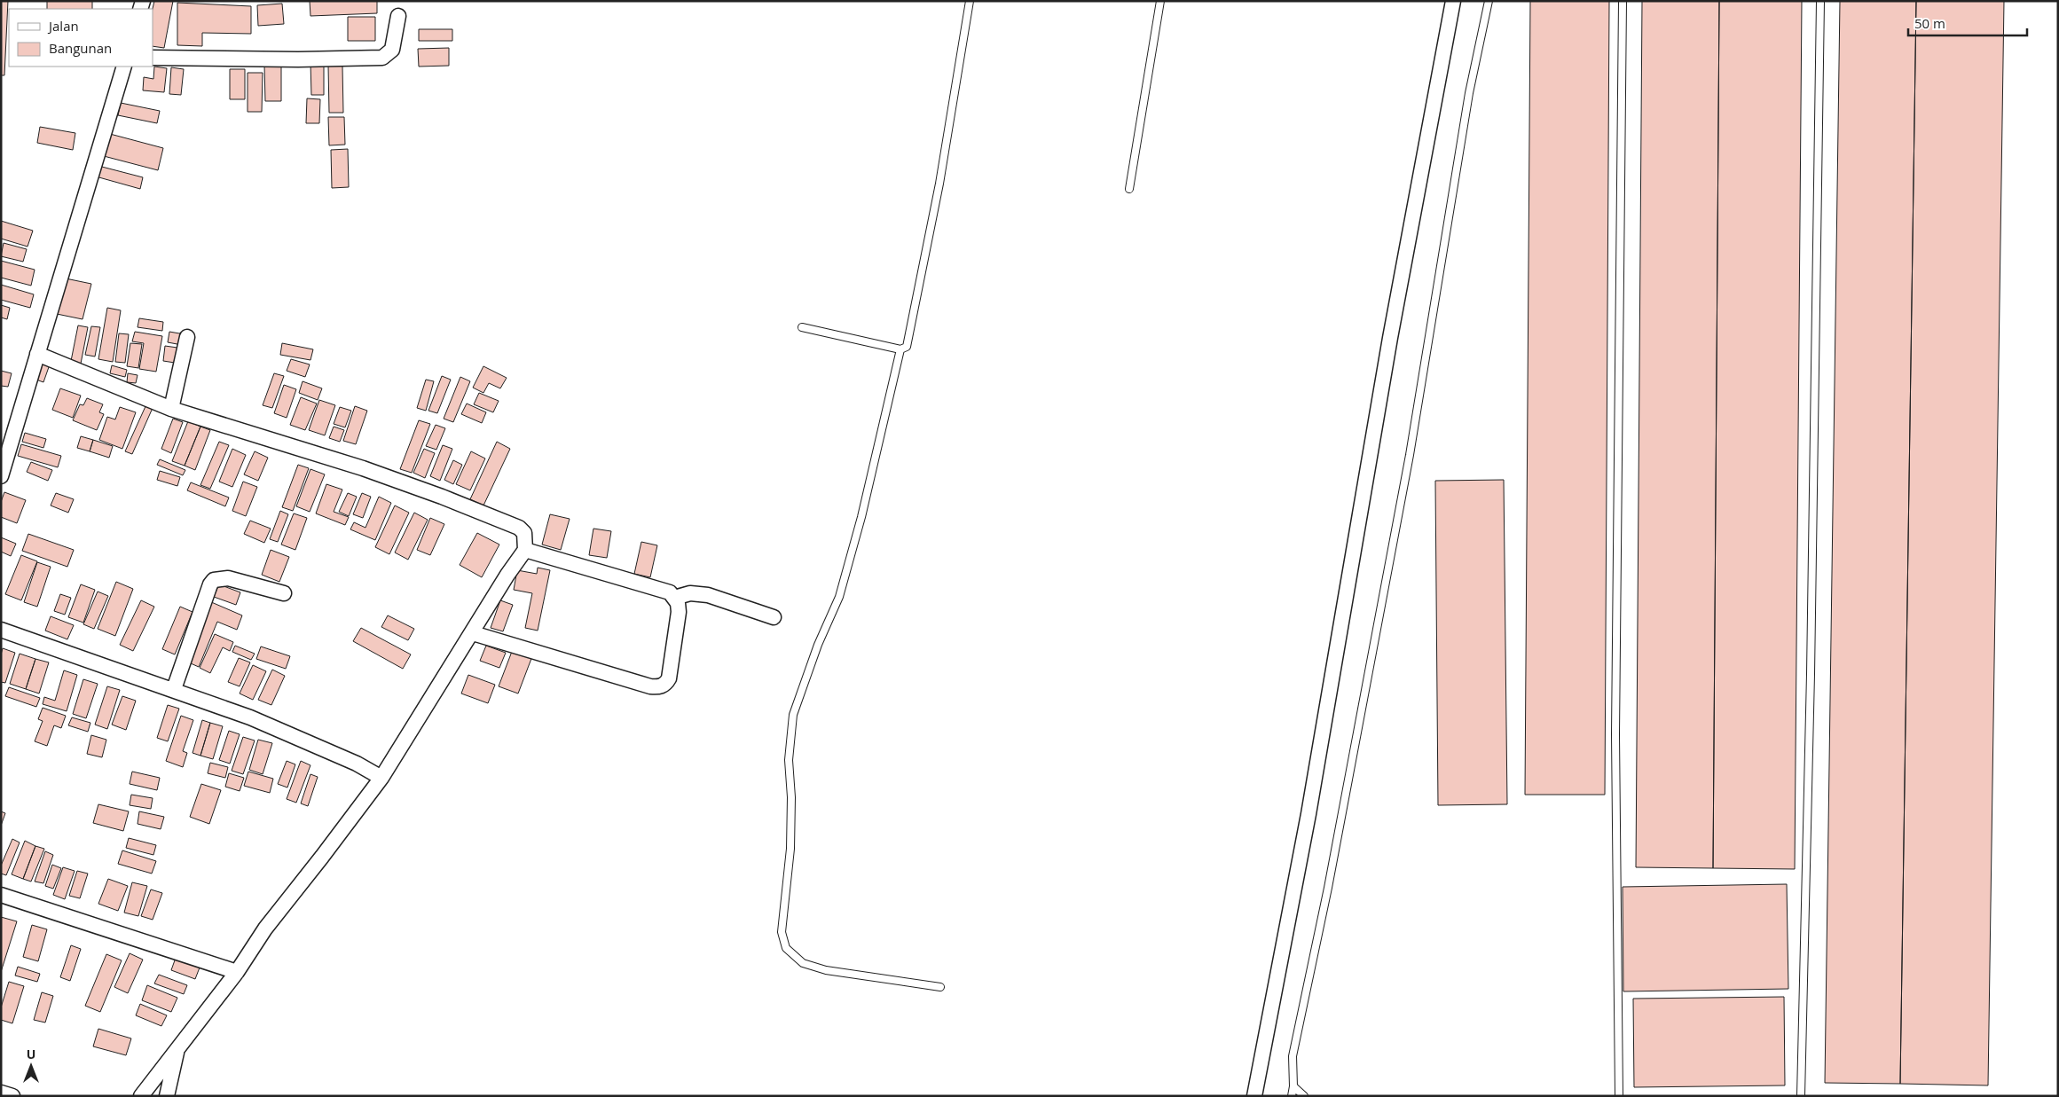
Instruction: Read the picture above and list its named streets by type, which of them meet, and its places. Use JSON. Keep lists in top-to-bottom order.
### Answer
{
  "legend": ["Jalan", "Bangunan"],
  "scale_bar": "50 m",
  "north": "top"
}
